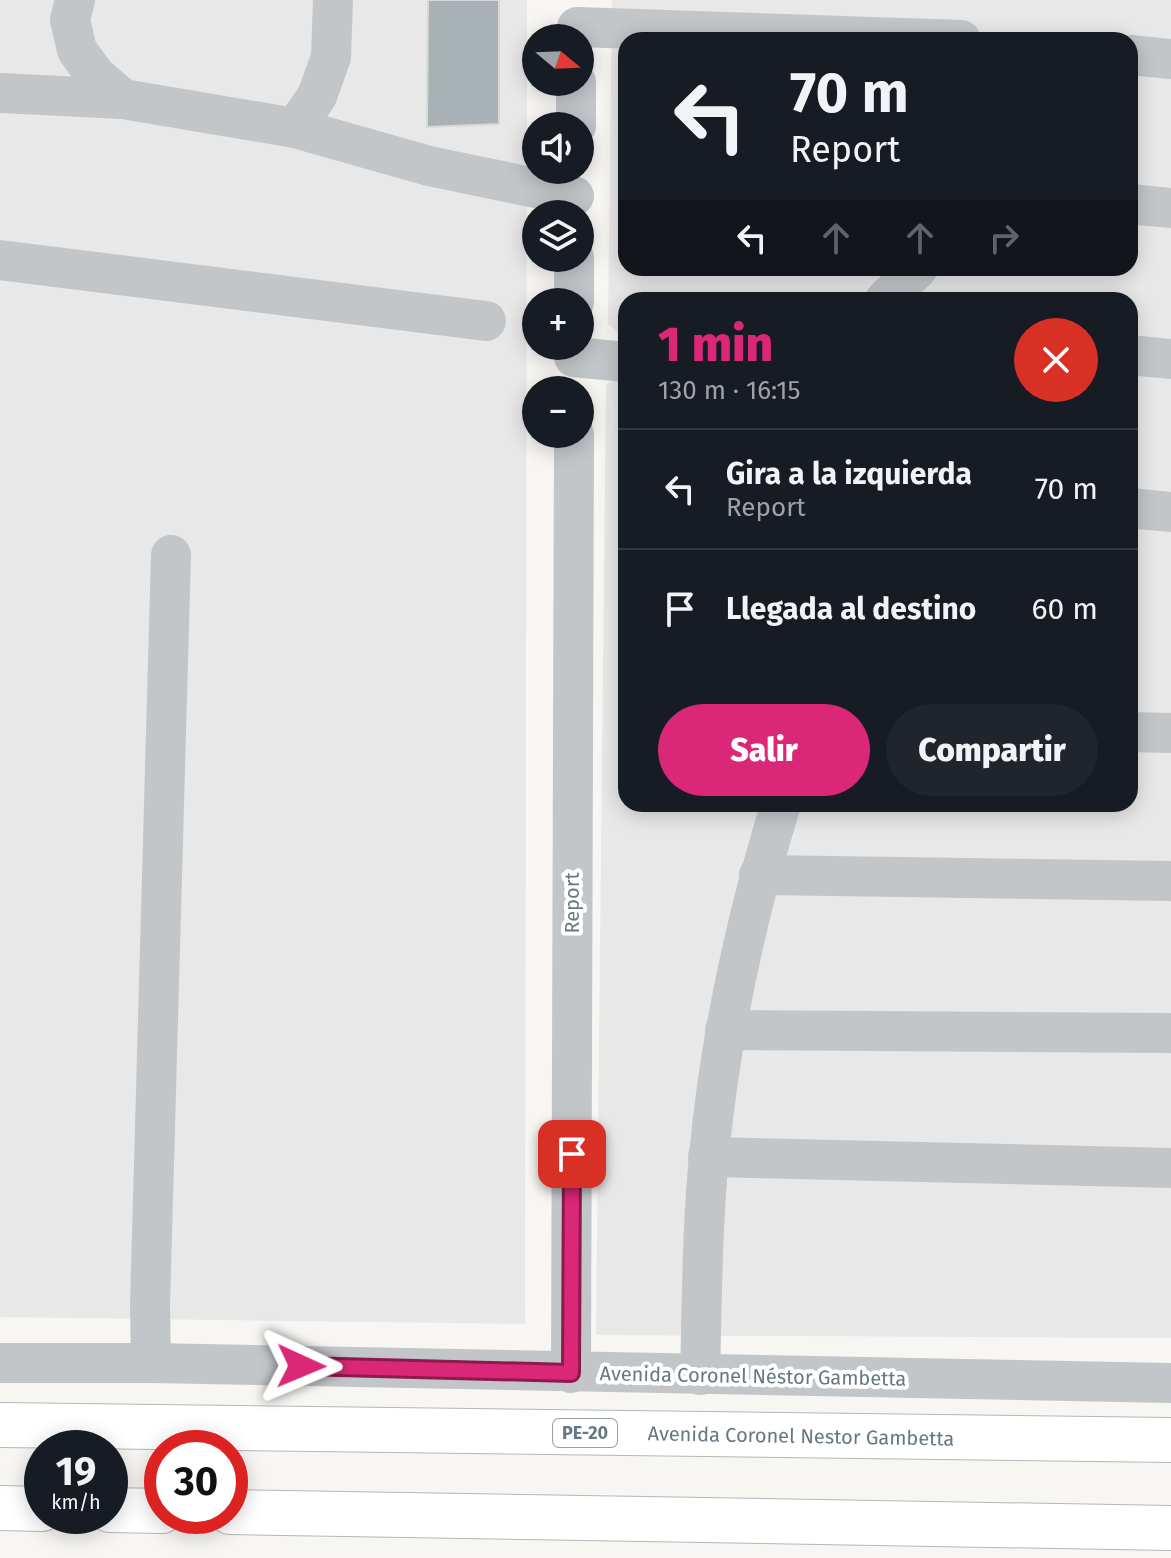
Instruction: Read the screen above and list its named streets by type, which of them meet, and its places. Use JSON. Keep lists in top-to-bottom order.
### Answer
{
  "streets": {
    "highway": ["PE-20", "Avenida Coronel Nestor Gambetta"],
    "street": ["Report", "Avenida Coronel Néstor Gambetta"]
  },
  "crossings": [
    ["Report", "Avenida Coronel Néstor Gambetta"]
  ],
  "north": "right",
  "page": {
    "map_buttons": ["+", "−"],
    "turn": ["70 m", "Report"],
    "heading": ["1 min", "130 m · 16:15"],
    "list": [
      {
        "name": "Gira a la izquierda",
        "note": "Report",
        "value": "70 m"
      },
      {
        "name": "Llegada al destino",
        "value": "60 m"
      }
    ],
    "buttons": ["Salir", "Compartir"],
    "speed": "19 km/h",
    "limit": "30"
  }
}
